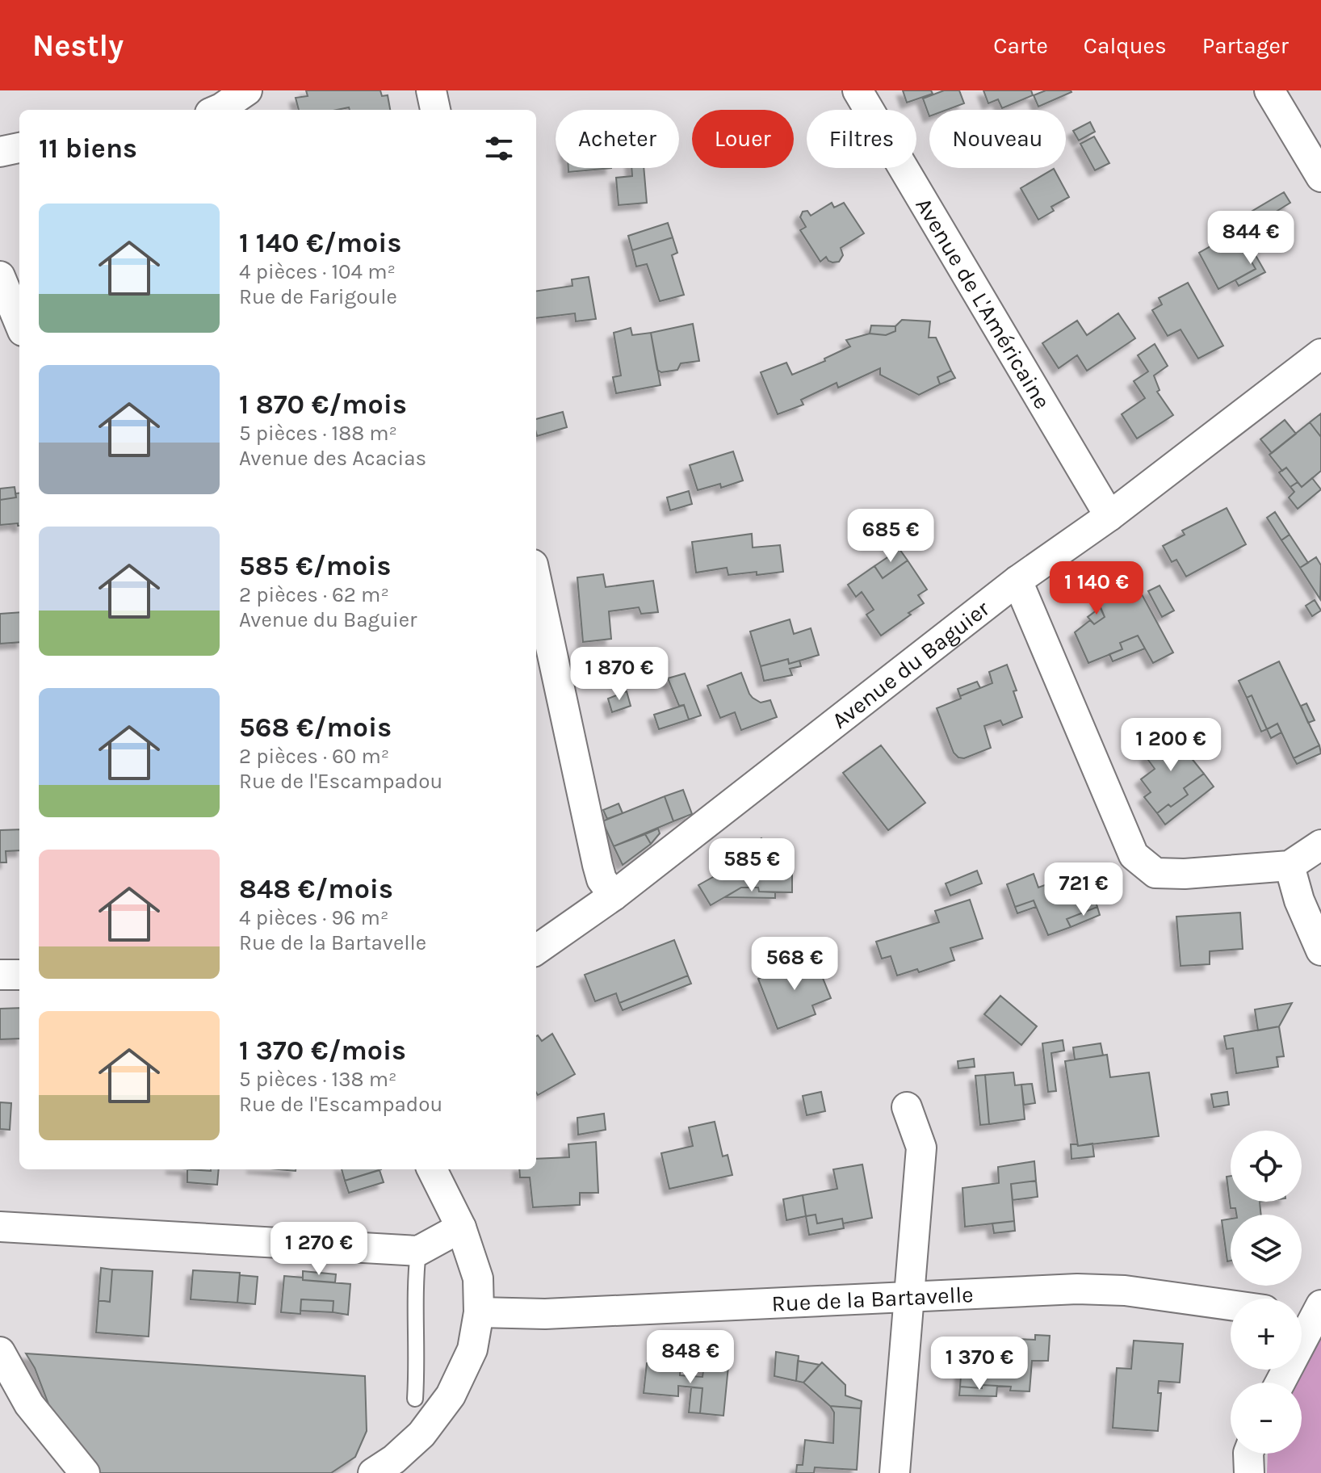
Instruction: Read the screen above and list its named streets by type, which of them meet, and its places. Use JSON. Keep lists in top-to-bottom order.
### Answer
{
  "streets": {
    "street": ["Avenue de L'Américaine", "Avenue du Baguier", "Rue de la Bartavelle"]
  },
  "crossings": [
    ["Avenue de L'Américaine", "Avenue du Baguier"]
  ],
  "page": {
    "header": "Nestly",
    "nav": ["Carte", "Calques", "Partager"],
    "chip": [
      "Acheter",
      "Louer",
      "Filtres",
      "Nouveau"
    ],
    "heading": "11 biens",
    "list": [
      {
        "name": "1 140 €/mois",
        "note": "4 pièces · 104 m² · Rue de Farigoule"
      },
      {
        "name": "1 870 €/mois",
        "note": "5 pièces · 188 m² · Avenue des Acacias"
      },
      {
        "name": "585 €/mois",
        "note": "2 pièces · 62 m² · Avenue du Baguier"
      },
      {
        "name": "568 €/mois",
        "note": "2 pièces · 60 m² · Rue de l'Escampadou"
      },
      {
        "name": "848 €/mois",
        "note": "4 pièces · 96 m² · Rue de la Bartavelle"
      },
      {
        "name": "1 370 €/mois",
        "note": "5 pièces · 138 m² · Rue de l'Escampadou"
      }
    ],
    "price": [
      "844 €",
      "685 €",
      "1 140 €",
      "1 870 €",
      "1 200 €",
      "585 €",
      "721 €",
      "568 €",
      "1 270 €",
      "848 €",
      "1 370 €"
    ],
    "map_buttons": ["+", "−"]
  }
}
